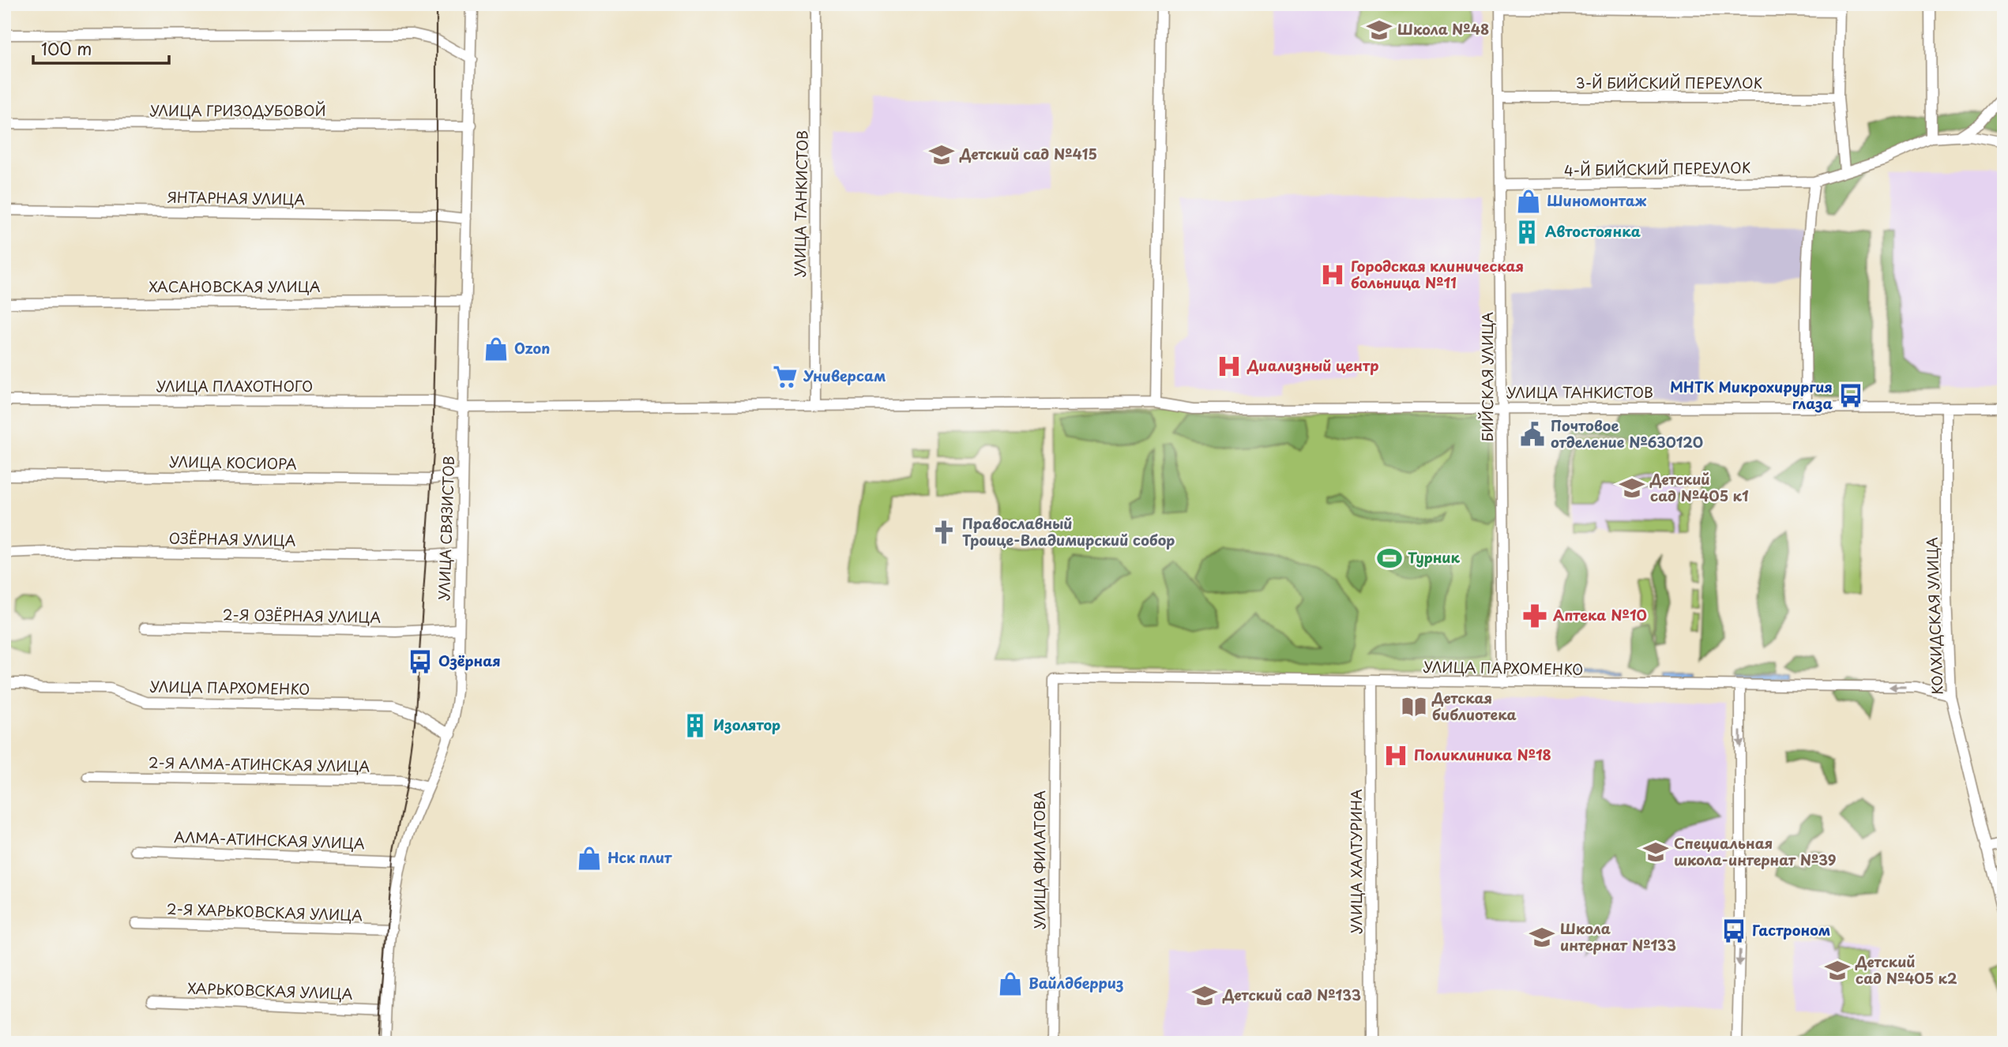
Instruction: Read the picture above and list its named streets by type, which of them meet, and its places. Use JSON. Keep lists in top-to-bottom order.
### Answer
{
  "streets": {
    "street": [
      "3-Й БИЙСКИЙ ПЕРЕУЛОК",
      "УЛИЦА ГРИЗОДУБОВОЙ",
      "4-Й БИЙСКИЙ ПЕРЕУЛОК",
      "ЯНТАРНАЯ УЛИЦА",
      "УЛИЦА ТАНКИСТОВ",
      "ХАСАНОВСКАЯ УЛИЦА",
      "БИЙСКАЯ УЛИЦА",
      "УЛИЦА ПЛАХОТНОГО",
      "УЛИЦА КОСИОРА",
      "УЛИЦА СВЯЗИСТОВ",
      "ОЗЁРНАЯ УЛИЦА",
      "КОЛХИДСКАЯ УЛИЦА",
      "2-Я ОЗЁРНАЯ УЛИЦА",
      "УЛИЦА ПАРХОМЕНКО",
      "2-Я АЛМА-АТИНСКАЯ УЛИЦА",
      "АЛМА-АТИНСКАЯ УЛИЦА",
      "УЛИЦА ФИЛАТОВА",
      "УЛИЦА ХАЛТУРИНА",
      "2-Я ХАРЬКОВСКАЯ УЛИЦА",
      "ХАРЬКОВСКАЯ УЛИЦА"
    ]
  },
  "crossings": [
    ["3-Й БИЙСКИЙ ПЕРЕУЛОК", "БИЙСКАЯ УЛИЦА"],
    ["УЛИЦА ГРИЗОДУБОВОЙ", "УЛИЦА СВЯЗИСТОВ"],
    ["4-Й БИЙСКИЙ ПЕРЕУЛОК", "БИЙСКАЯ УЛИЦА"],
    ["ЯНТАРНАЯ УЛИЦА", "УЛИЦА СВЯЗИСТОВ"],
    ["УЛИЦА ТАНКИСТОВ", "БИЙСКАЯ УЛИЦА"],
    ["УЛИЦА ТАНКИСТОВ", "УЛИЦА ПЛАХОТНОГО"],
    ["УЛИЦА ТАНКИСТОВ", "УЛИЦА СВЯЗИСТОВ"],
    ["УЛИЦА ТАНКИСТОВ", "КОЛХИДСКАЯ УЛИЦА"],
    ["ХАСАНОВСКАЯ УЛИЦА", "УЛИЦА СВЯЗИСТОВ"],
    ["БИЙСКАЯ УЛИЦА", "УЛИЦА ПАРХОМЕНКО"],
    ["УЛИЦА ПЛАХОТНОГО", "УЛИЦА СВЯЗИСТОВ"],
    ["УЛИЦА КОСИОРА", "УЛИЦА СВЯЗИСТОВ"],
    ["УЛИЦА СВЯЗИСТОВ", "ОЗЁРНАЯ УЛИЦА"],
    ["УЛИЦА СВЯЗИСТОВ", "2-Я ОЗЁРНАЯ УЛИЦА"],
    ["УЛИЦА СВЯЗИСТОВ", "УЛИЦА ПАРХОМЕНКО"],
    ["УЛИЦА СВЯЗИСТОВ", "2-Я АЛМА-АТИНСКАЯ УЛИЦА"],
    ["УЛИЦА СВЯЗИСТОВ", "АЛМА-АТИНСКАЯ УЛИЦА"],
    ["УЛИЦА СВЯЗИСТОВ", "2-Я ХАРЬКОВСКАЯ УЛИЦА"],
    ["УЛИЦА СВЯЗИСТОВ", "ХАРЬКОВСКАЯ УЛИЦА"],
    ["КОЛХИДСКАЯ УЛИЦА", "УЛИЦА ПАРХОМЕНКО"],
    ["УЛИЦА ПАРХОМЕНКО", "УЛИЦА ФИЛАТОВА"],
    ["УЛИЦА ПАРХОМЕНКО", "УЛИЦА ХАЛТУРИНА"]
  ],
  "places": {
    "school or university": [
      "Школа №48",
      "Детский сад №415",
      "Детский сад №405 к1",
      "Специальная школа-интернат №39",
      "Школа интернат №133",
      "Детский сад №405 к2",
      "Детский сад №133"
    ],
    "shop": [
      "Шиномонтаж",
      "Ozon",
      "Нск плит",
      "Вайлдберриз"
    ],
    "building": ["Автостоянка", "Изолятор"],
    "hospital": ["Городская клиническая больница №11", "Диализный центр", "Поликлиника №18"],
    "supermarket": ["Универсам"],
    "bus stop": ["МНТК Микрохирургия глаза", "Озёрная", "Гастроном"],
    "public building": ["Почтовое отделение №630120"],
    "church": ["Православный Троице-Владимирский собор"],
    "sports": ["Турник"],
    "pharmacy": ["Аптека №10"],
    "library": ["Детская библиотека"]
  },
  "scale_bar": "100 m"
}
